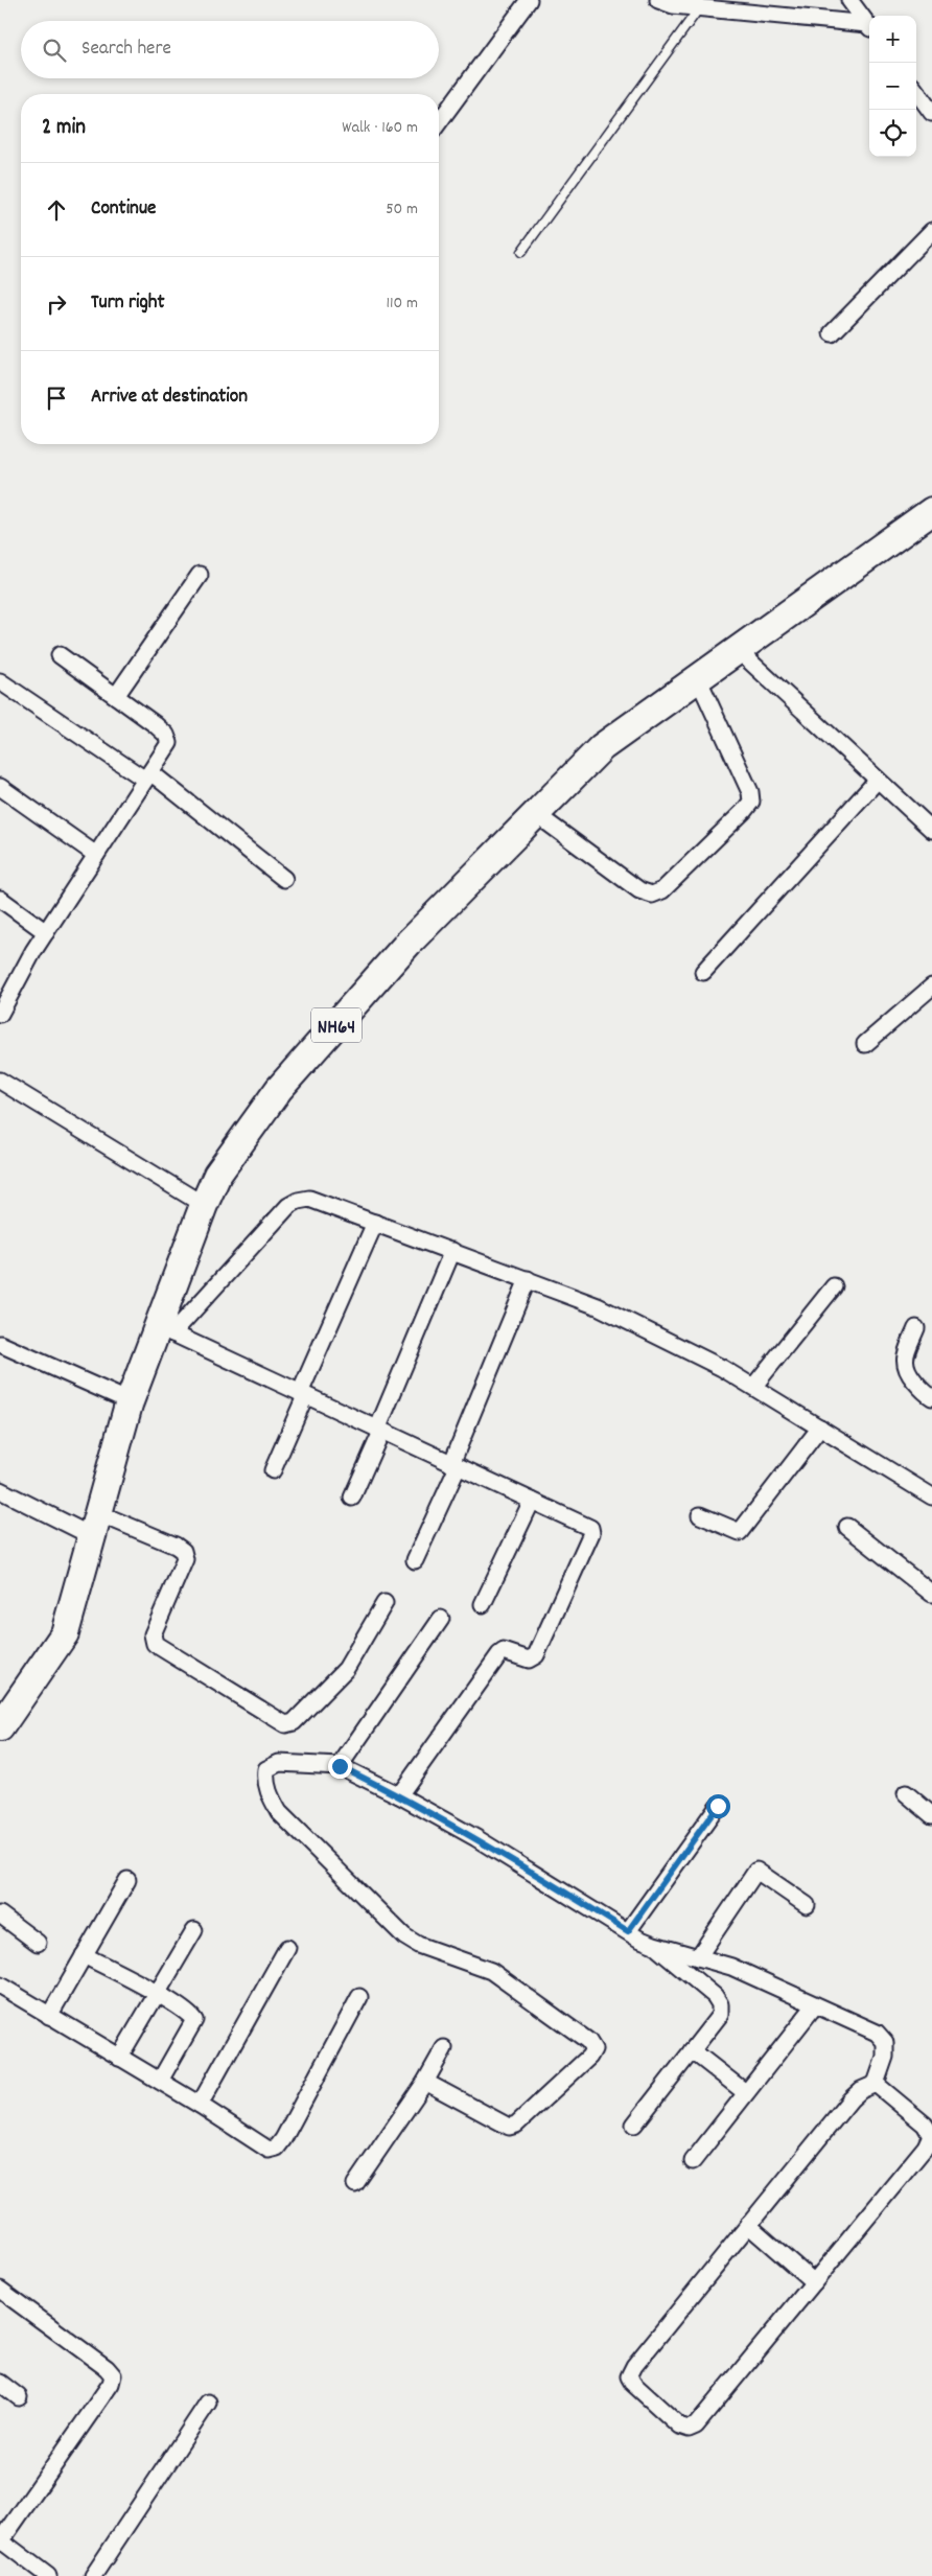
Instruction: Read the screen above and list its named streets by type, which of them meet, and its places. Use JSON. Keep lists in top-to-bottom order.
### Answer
{
  "streets": {
    "highway": ["NH64"]
  },
  "page": {
    "map_buttons": ["+", "−"],
    "search": "Search here",
    "heading": ["2 min", "Walk · 160 m"],
    "list": [
      ["Continue", "50 m"],
      ["Turn right", "110 m"],
      "Arrive at destination"
    ]
  }
}
